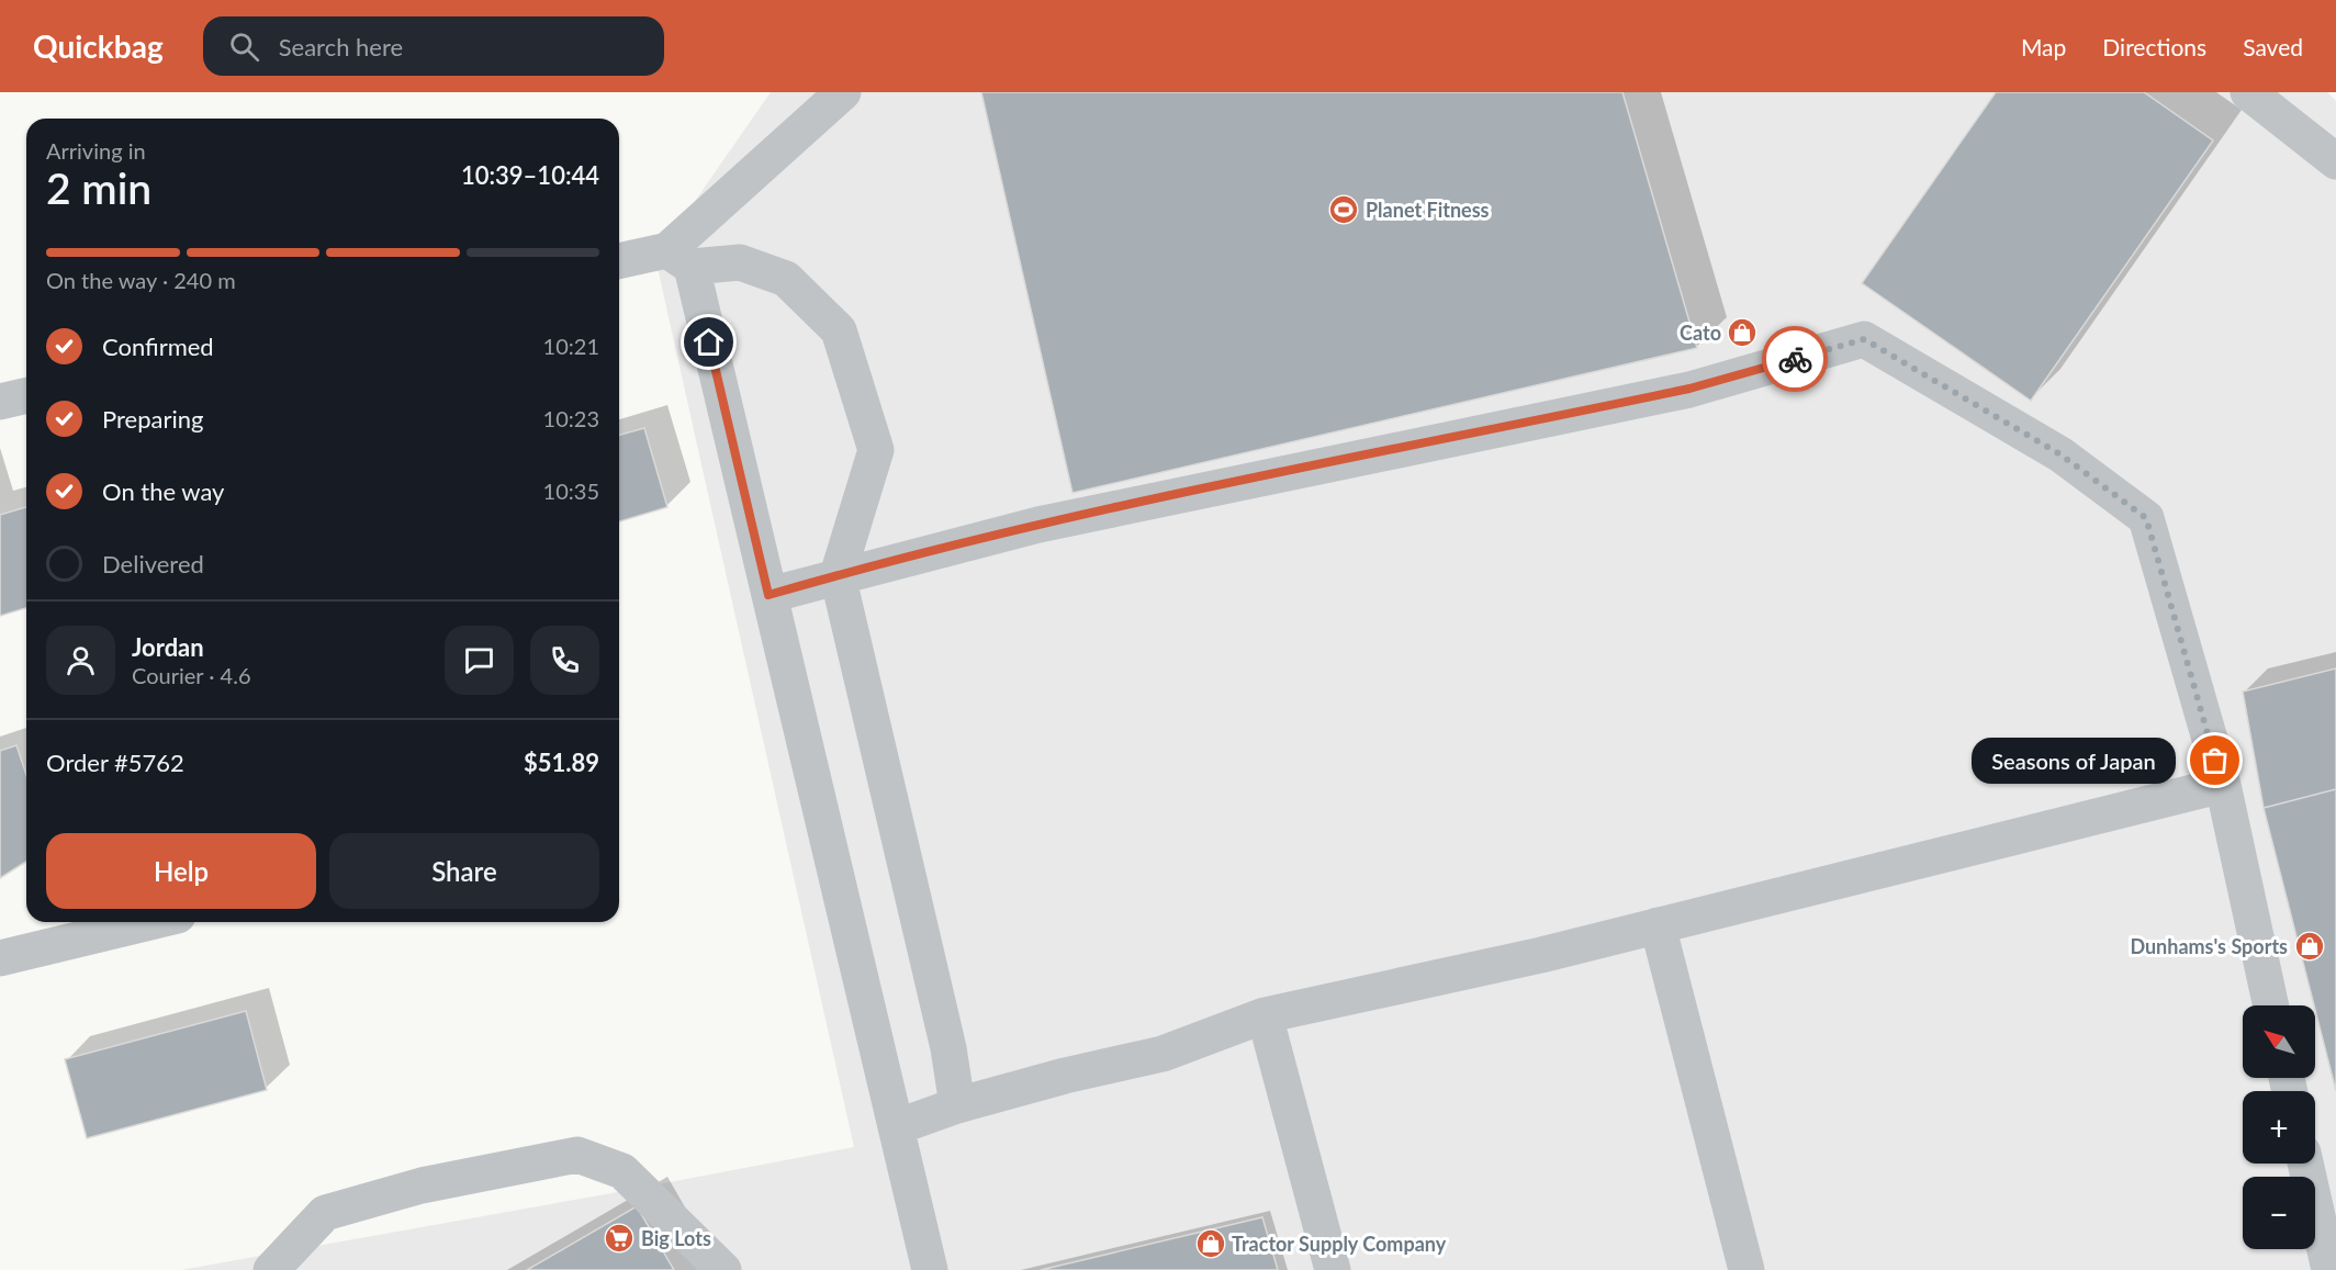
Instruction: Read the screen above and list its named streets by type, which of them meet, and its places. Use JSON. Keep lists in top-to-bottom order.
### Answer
{
  "places": {
    "sports": ["Planet Fitness"],
    "shop": ["Cato", "Dunhams's Sports", "Tractor Supply Company"],
    "other": ["Seasons of Japan"],
    "supermarket": ["Big Lots"]
  },
  "north": "top left",
  "page": {
    "header": "Quickbag",
    "search": "Search here",
    "nav": ["Map", "Directions", "Saved"],
    "heading": ["2 min", "Arriving in", "10:39–10:44"],
    "panel": [
      "Jordan",
      "Courier · 4.6",
      "Order #5762",
      "$51.89"
    ],
    "bar": "On the way · 240 m",
    "list": [
      ["Confirmed", "10:21"],
      ["Preparing", "10:23"],
      ["On the way", "10:35"],
      "Delivered"
    ],
    "bubble": "Seasons of Japan",
    "buttons": ["Help", "Share"],
    "map_buttons": ["+", "−"]
  }
}
